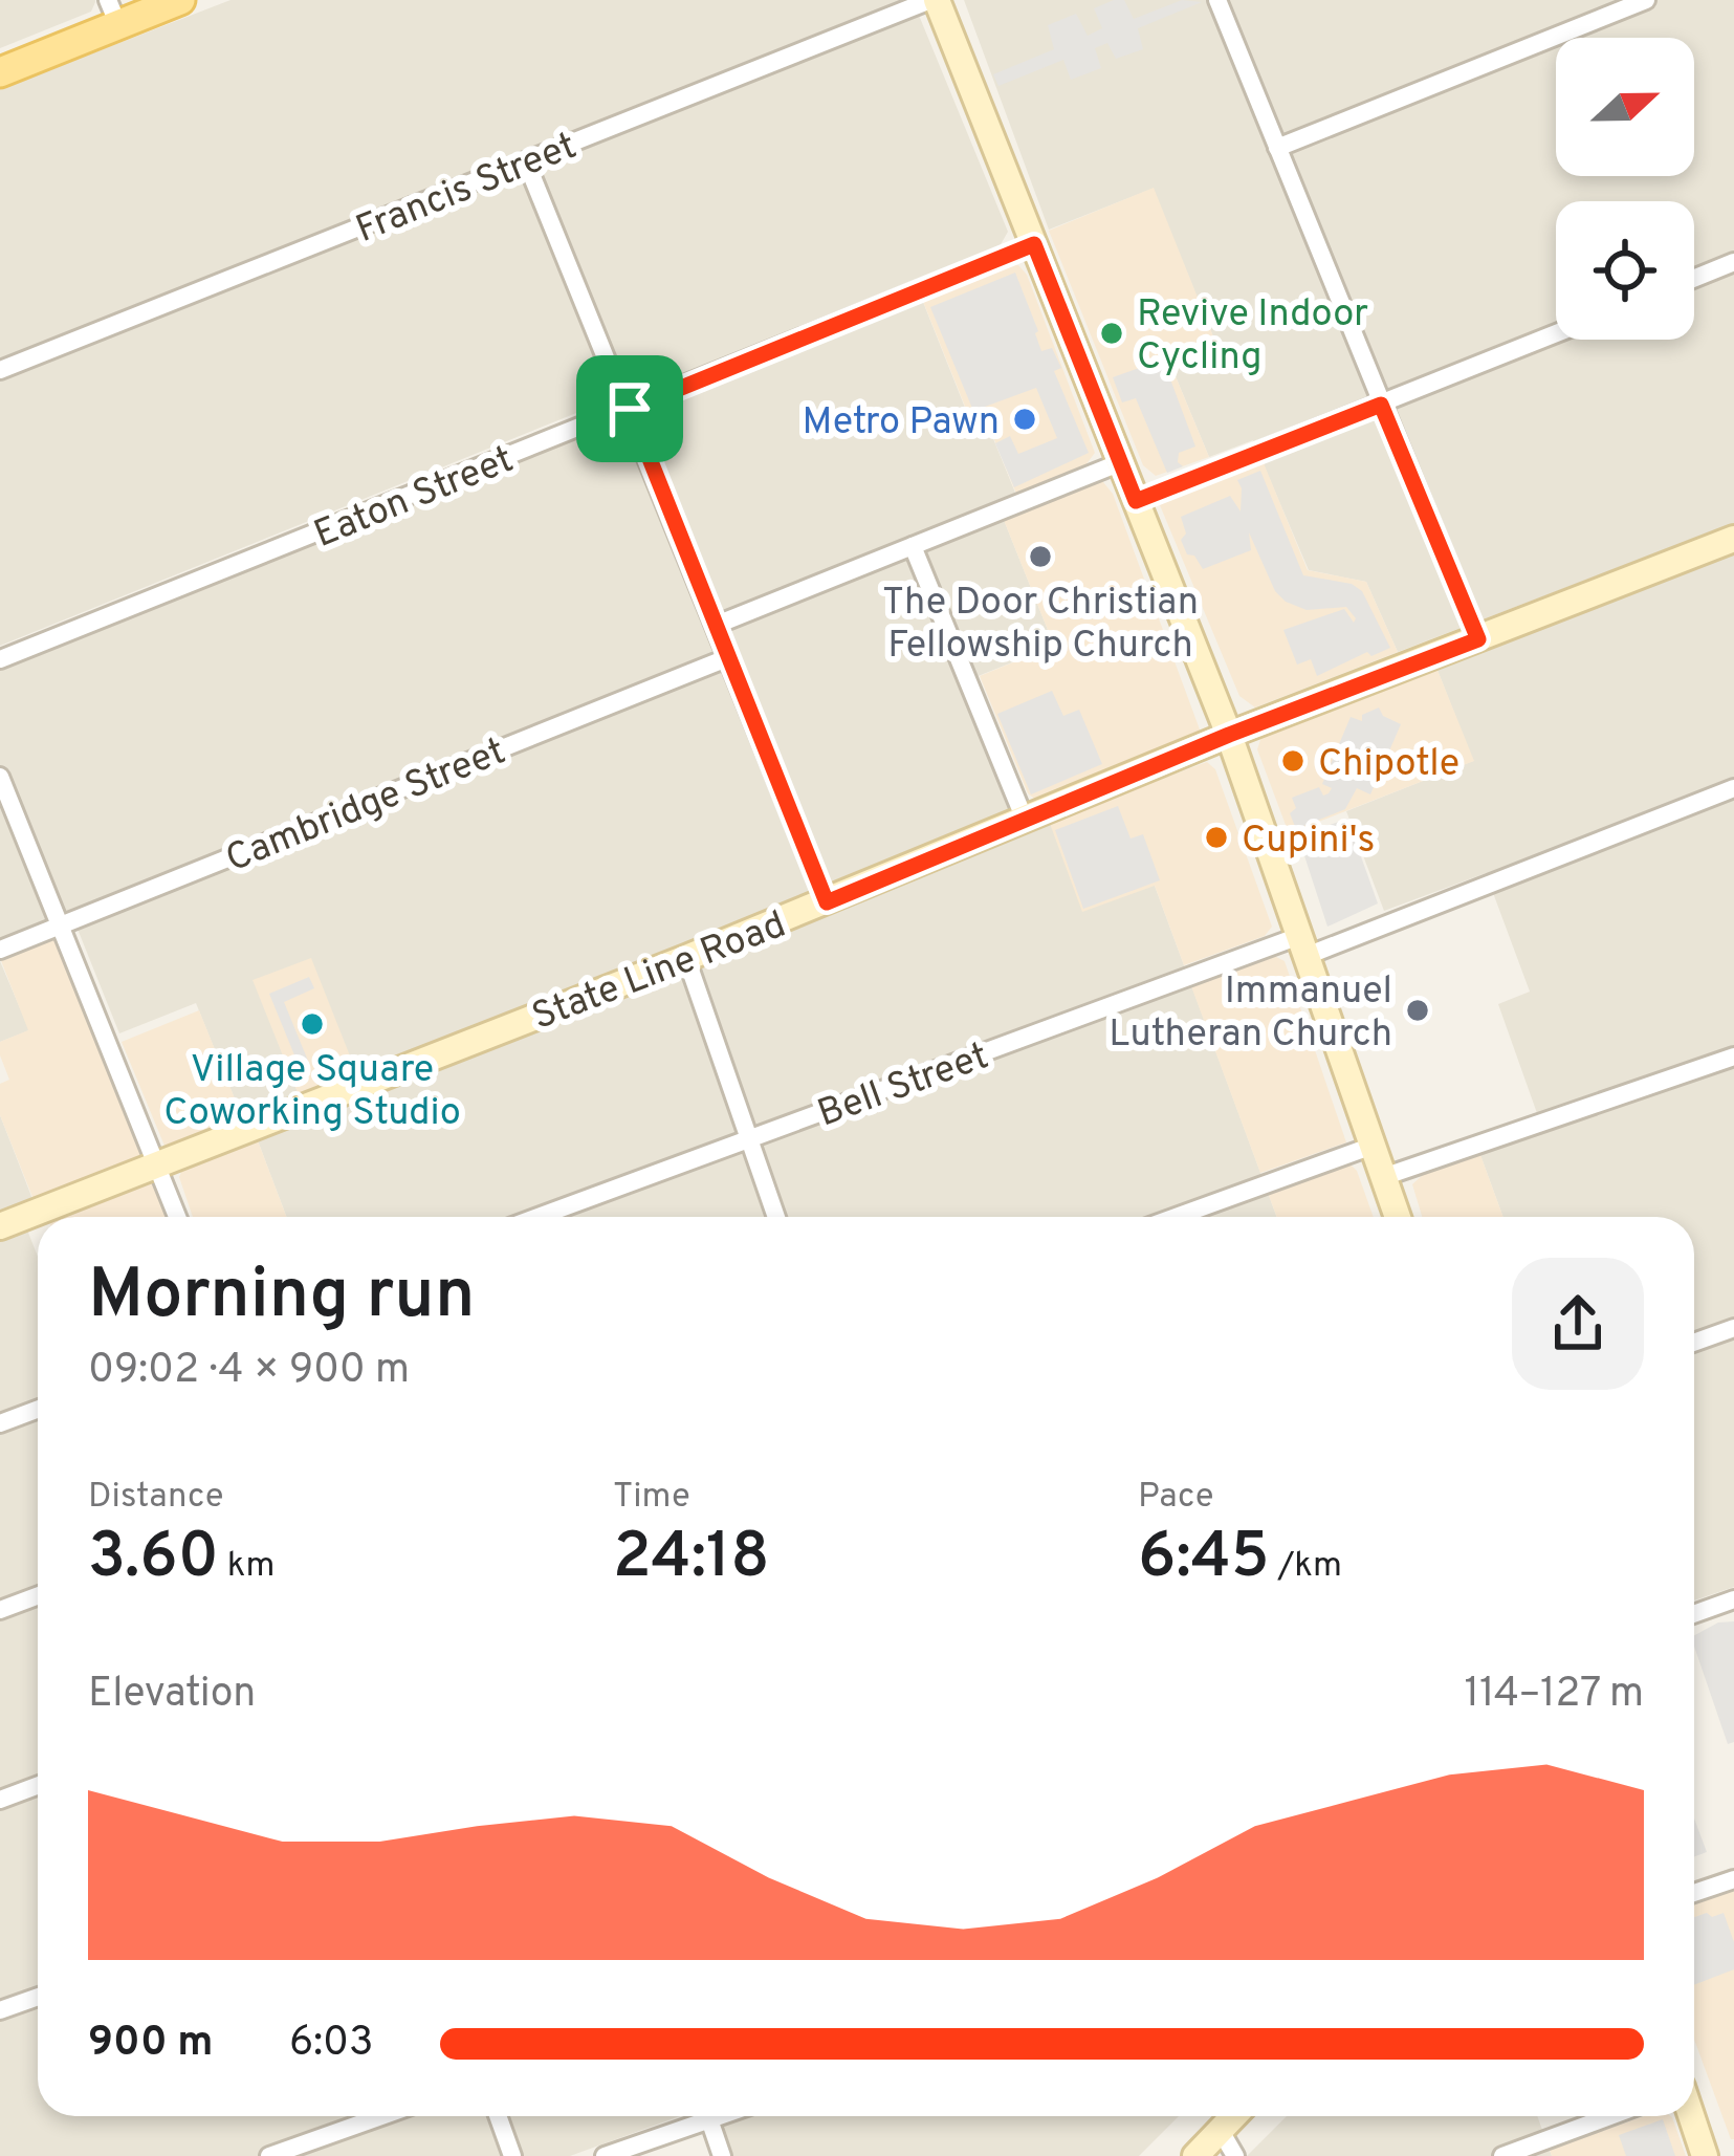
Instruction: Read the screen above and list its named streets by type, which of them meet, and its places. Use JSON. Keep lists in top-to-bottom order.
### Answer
{
  "streets": {
    "street": [
      "Francis Street",
      "Eaton Street",
      "Cambridge Street",
      "State Line Road",
      "Bell Street"
    ]
  },
  "places": [
    "Revive Indoor Cycling",
    "Metro Pawn",
    "The Door Christian Fellowship Church",
    "Chipotle",
    "Cupini's",
    "Immanuel Lutheran Church",
    "Village Square Coworking Studio"
  ],
  "north": "right",
  "page": {
    "heading": ["Morning run", "09:02 · 4 × 900 m"],
    "stats": [
      ["Distance", "3.60 km"],
      ["Time", "24:18"],
      ["Pace", "6:45 /km"]
    ],
    "chart": ["Elevation", "114–127 m"],
    "list": [
      {
        "name": "900 m",
        "note": "6:03"
      }
    ]
  }
}
